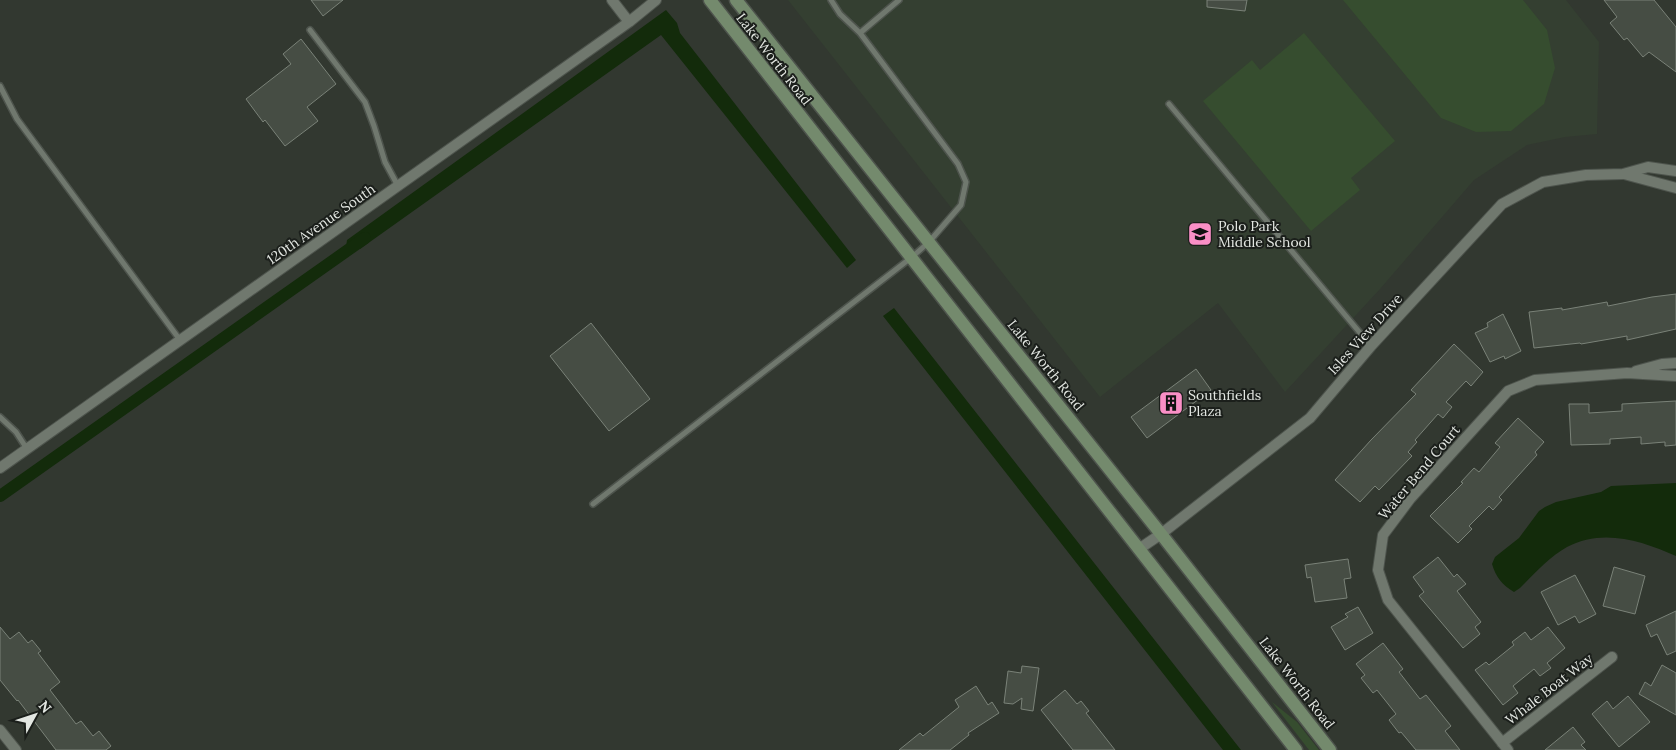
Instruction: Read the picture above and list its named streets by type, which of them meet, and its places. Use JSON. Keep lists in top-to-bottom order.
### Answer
{
  "streets": {
    "street": [
      "Lake Worth Road",
      "120th Avenue South",
      "Isles View Drive",
      "Water Bend Court",
      "Whale Boat Way"
    ]
  },
  "crossings": [
    ["Lake Worth Road", "Isles View Drive"],
    ["Water Bend Court", "Whale Boat Way"]
  ],
  "places": {
    "school or university": ["Polo Park Middle School"],
    "building": ["Southfields Plaza"]
  },
  "north": "top right"
}
